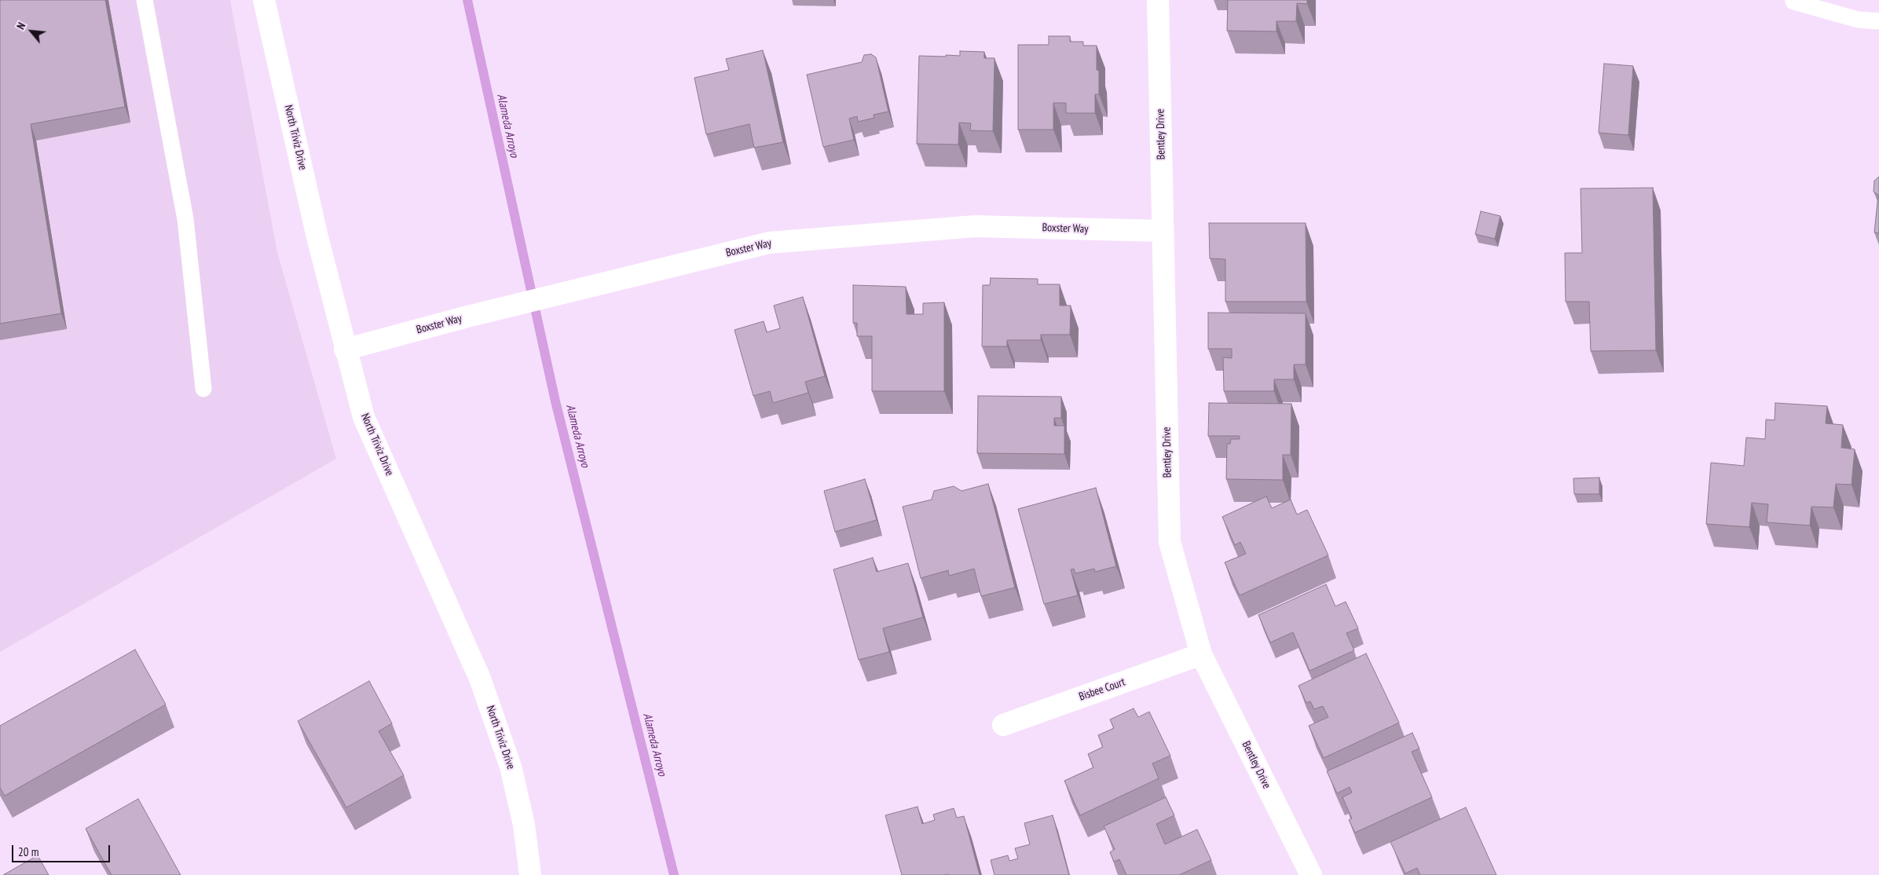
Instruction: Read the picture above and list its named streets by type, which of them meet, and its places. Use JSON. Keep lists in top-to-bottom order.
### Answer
{
  "streets": {
    "street": [
      "Bentley Drive",
      "North Triviz Drive",
      "Boxster Way",
      "Bisbee Court"
    ]
  },
  "crossings": [
    ["Bentley Drive", "Boxster Way"],
    ["Bentley Drive", "Bisbee Court"],
    ["North Triviz Drive", "Boxster Way"]
  ],
  "water": ["Alameda Arroyo"],
  "scale_bar": "20 m",
  "north": "top left"
}
